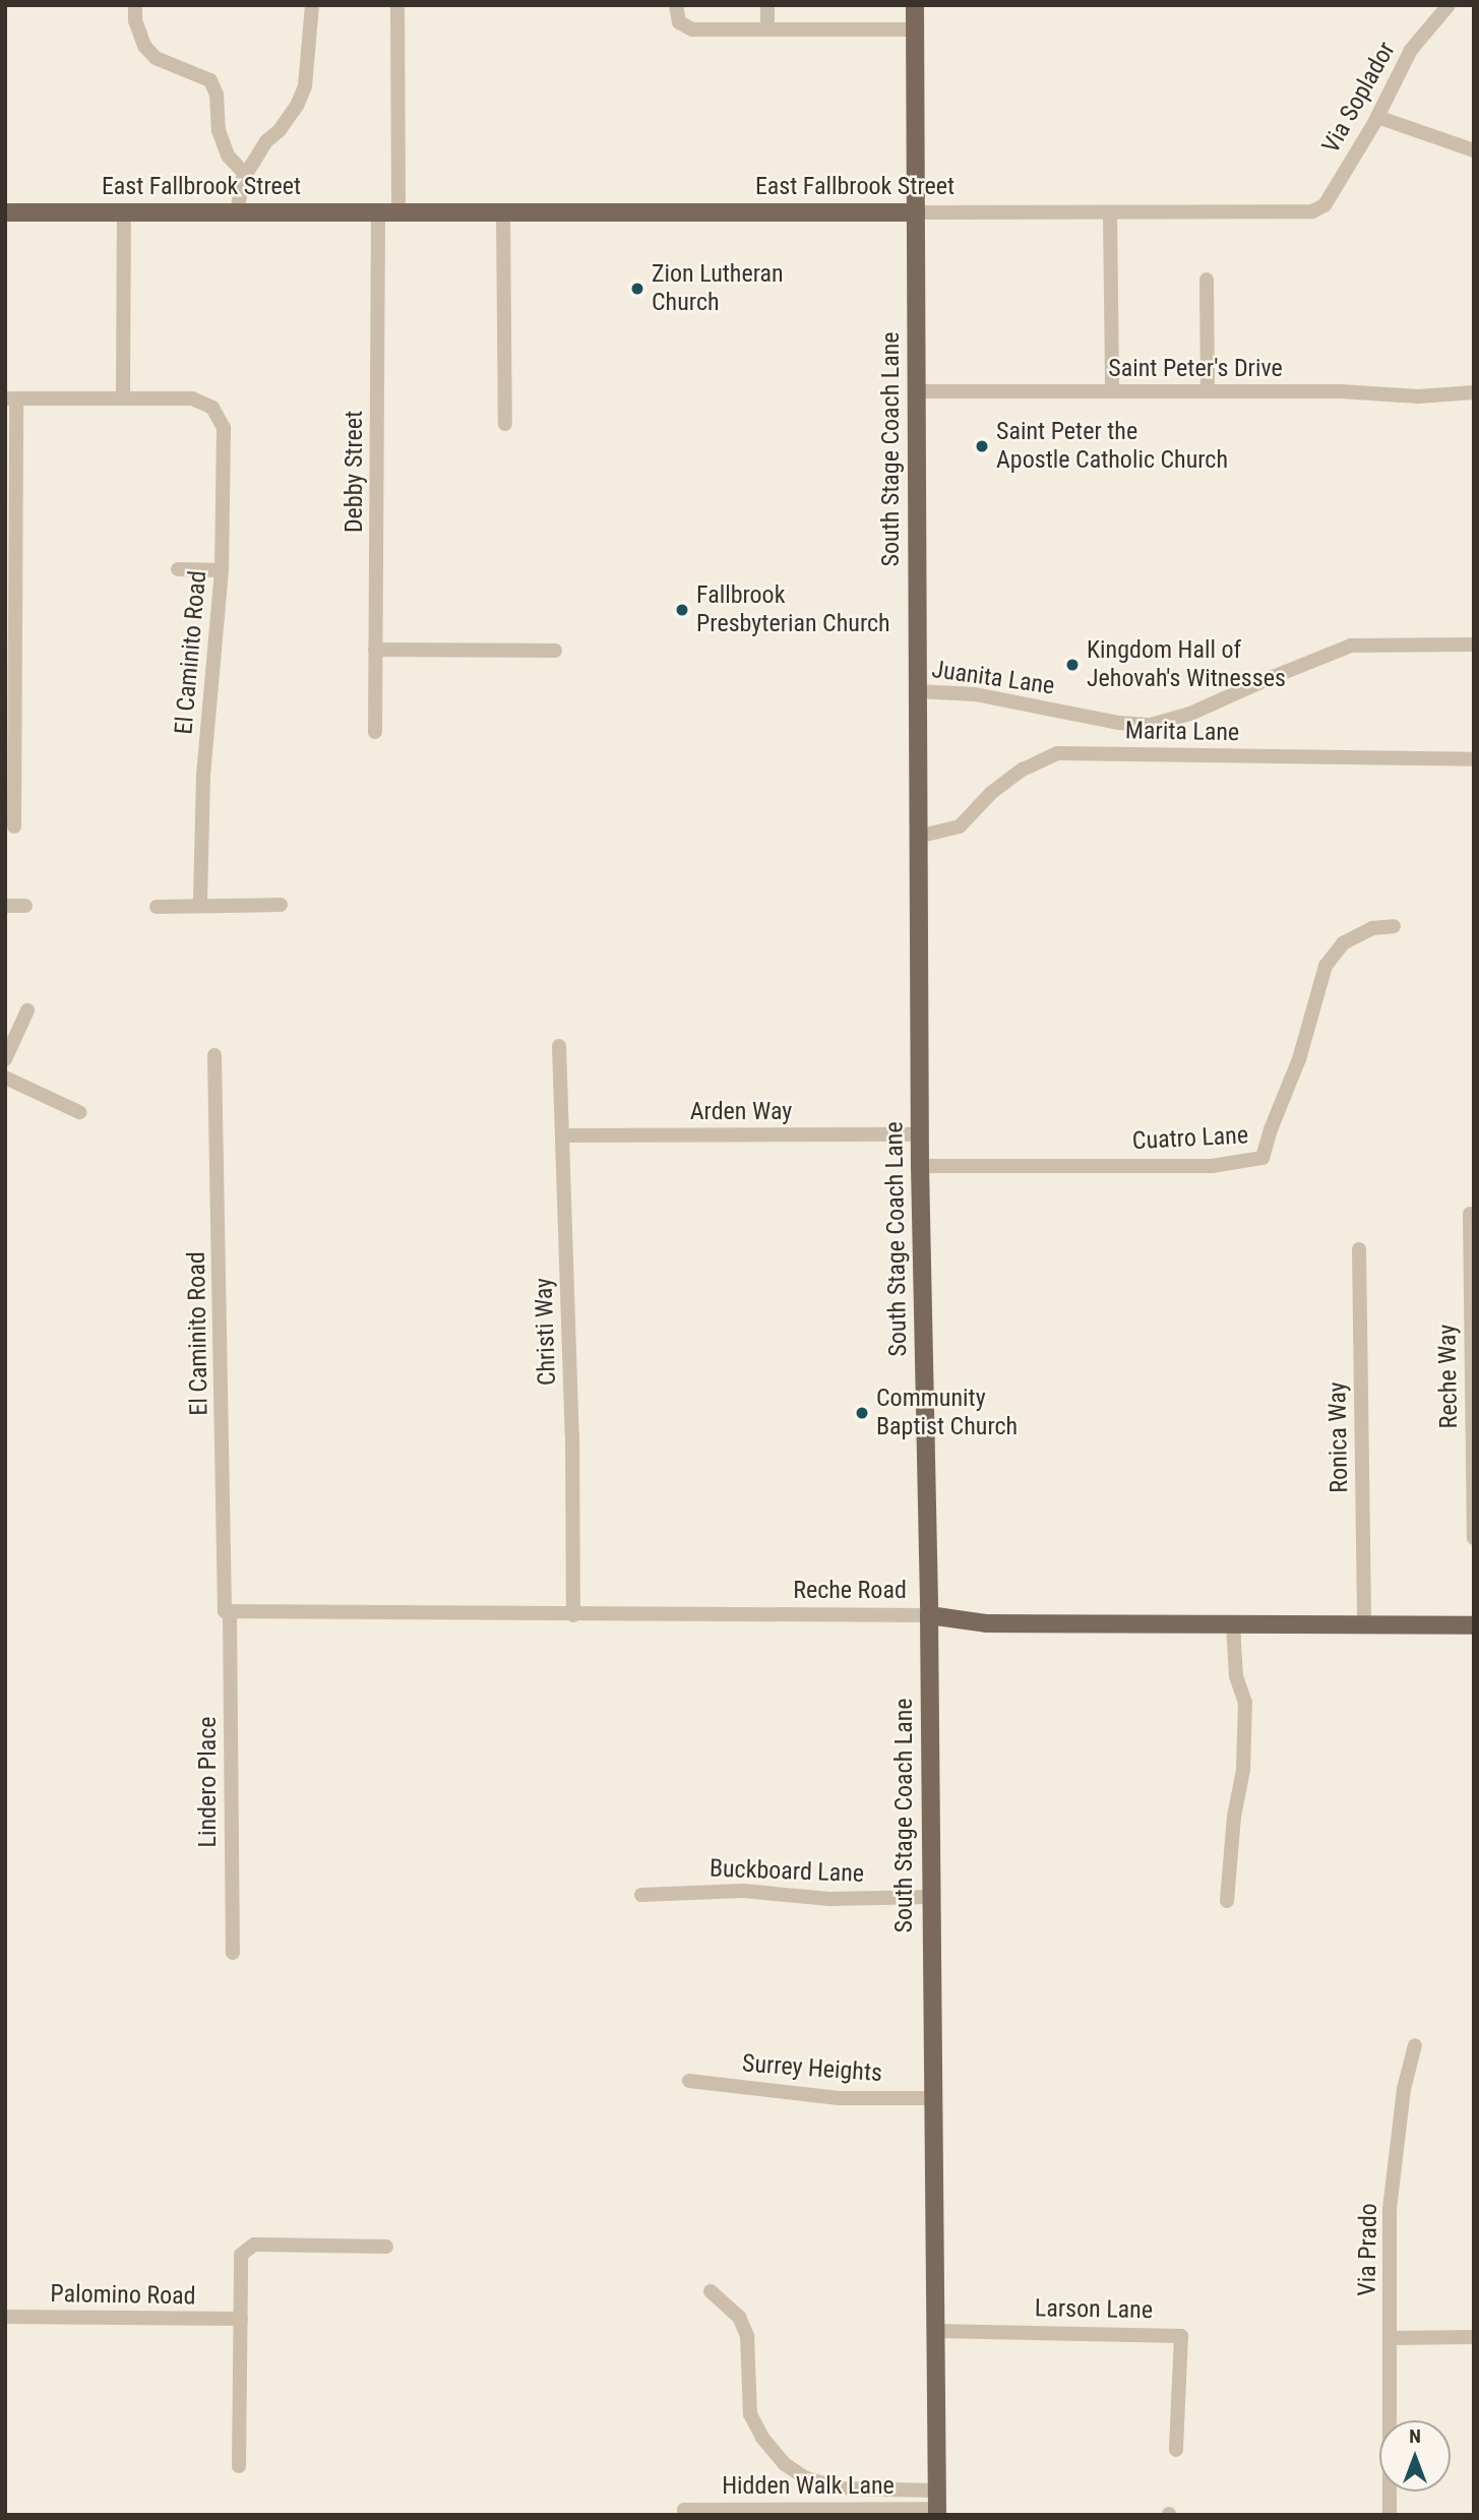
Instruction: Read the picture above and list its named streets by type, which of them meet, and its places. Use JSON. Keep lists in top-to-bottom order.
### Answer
{
  "streets": {
    "main road": ["East Fallbrook Street", "South Stage Coach Lane", "Reche Road"],
    "street": [
      "Via Soplador",
      "Saint Peter's Drive",
      "Debby Street",
      "El Caminito Road",
      "Juanita Lane",
      "Marita Lane",
      "Arden Way",
      "Cuatro Lane",
      "Christi Way",
      "Reche Way",
      "Ronica Way",
      "Lindero Place",
      "Buckboard Lane",
      "Surrey Heights",
      "Via Prado",
      "Palomino Road",
      "Larson Lane",
      "Hidden Walk Lane"
    ]
  },
  "crossings": [
    ["Via Soplador", "East Fallbrook Street"],
    ["East Fallbrook Street", "South Stage Coach Lane"],
    ["East Fallbrook Street", "Debby Street"],
    ["Saint Peter's Drive", "South Stage Coach Lane"],
    ["South Stage Coach Lane", "Juanita Lane"],
    ["South Stage Coach Lane", "Marita Lane"],
    ["South Stage Coach Lane", "Arden Way"],
    ["South Stage Coach Lane", "Cuatro Lane"],
    ["South Stage Coach Lane", "Reche Road"],
    ["South Stage Coach Lane", "Buckboard Lane"],
    ["South Stage Coach Lane", "Surrey Heights"],
    ["South Stage Coach Lane", "Larson Lane"],
    ["South Stage Coach Lane", "Hidden Walk Lane"],
    ["El Caminito Road", "Reche Road"],
    ["El Caminito Road", "Lindero Place"],
    ["Arden Way", "Christi Way"],
    ["Christi Way", "Reche Road"],
    ["Ronica Way", "Reche Road"],
    ["Reche Road", "Lindero Place"]
  ],
  "places": [
    "Zion Lutheran Church",
    "Saint Peter the Apostle Catholic Church",
    "Fallbrook Presbyterian Church",
    "Kingdom Hall of Jehovah's Witnesses",
    "Community Baptist Church"
  ],
  "north": "top"
}
